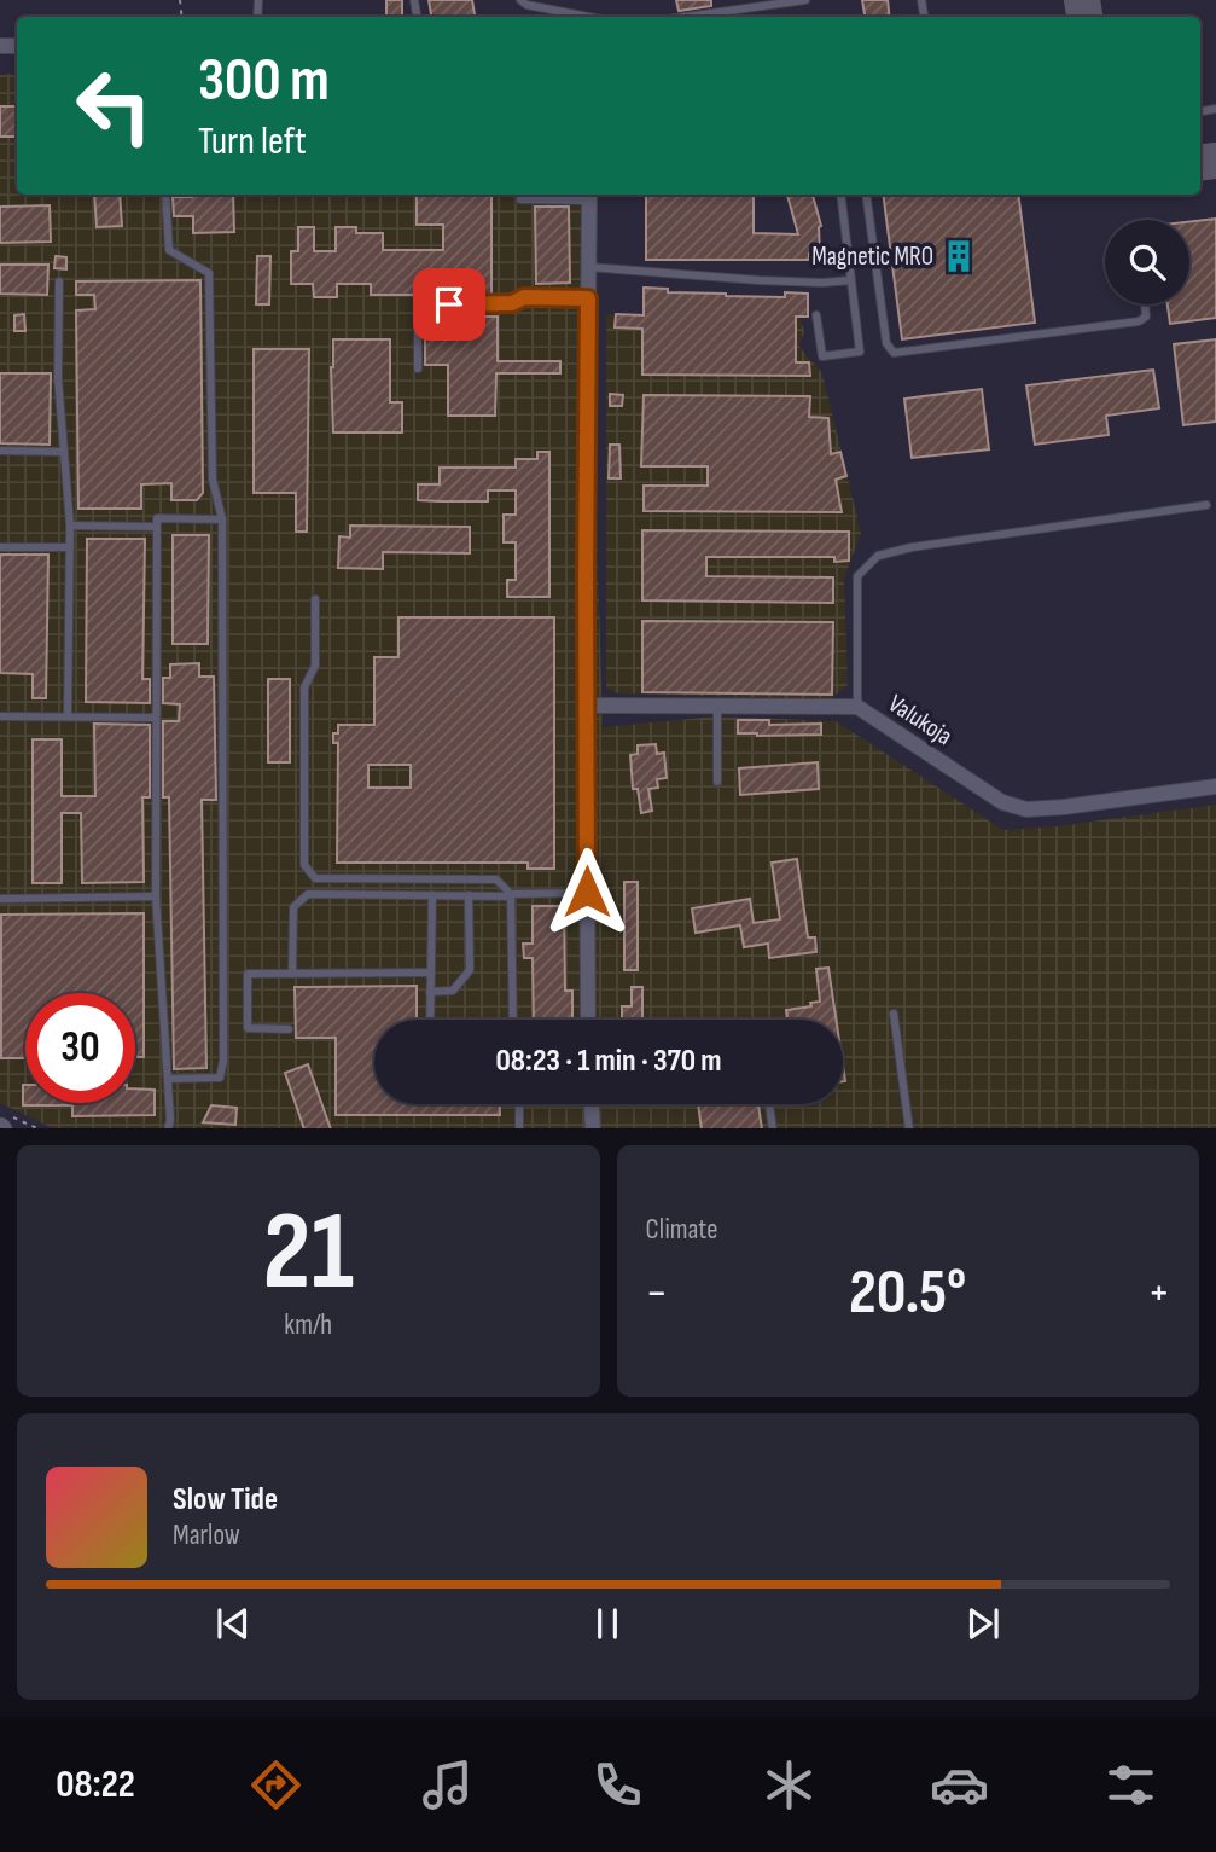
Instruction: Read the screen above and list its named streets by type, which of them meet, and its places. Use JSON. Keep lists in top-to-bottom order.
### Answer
{
  "streets": {
    "street": ["Valukoja"]
  },
  "places": {
    "building": ["Magnetic MRO"]
  },
  "page": {
    "turn": ["300 m", "Turn left"],
    "limit": "30",
    "trip": "08:23 · 1 min · 370 m",
    "tile": [
      ["21", "km/h"],
      "Climate"
    ],
    "heat": ["−", "20.5°", "+"],
    "song": ["Slow Tide", "Marlow"],
    "tabs": "08:22"
  }
}
